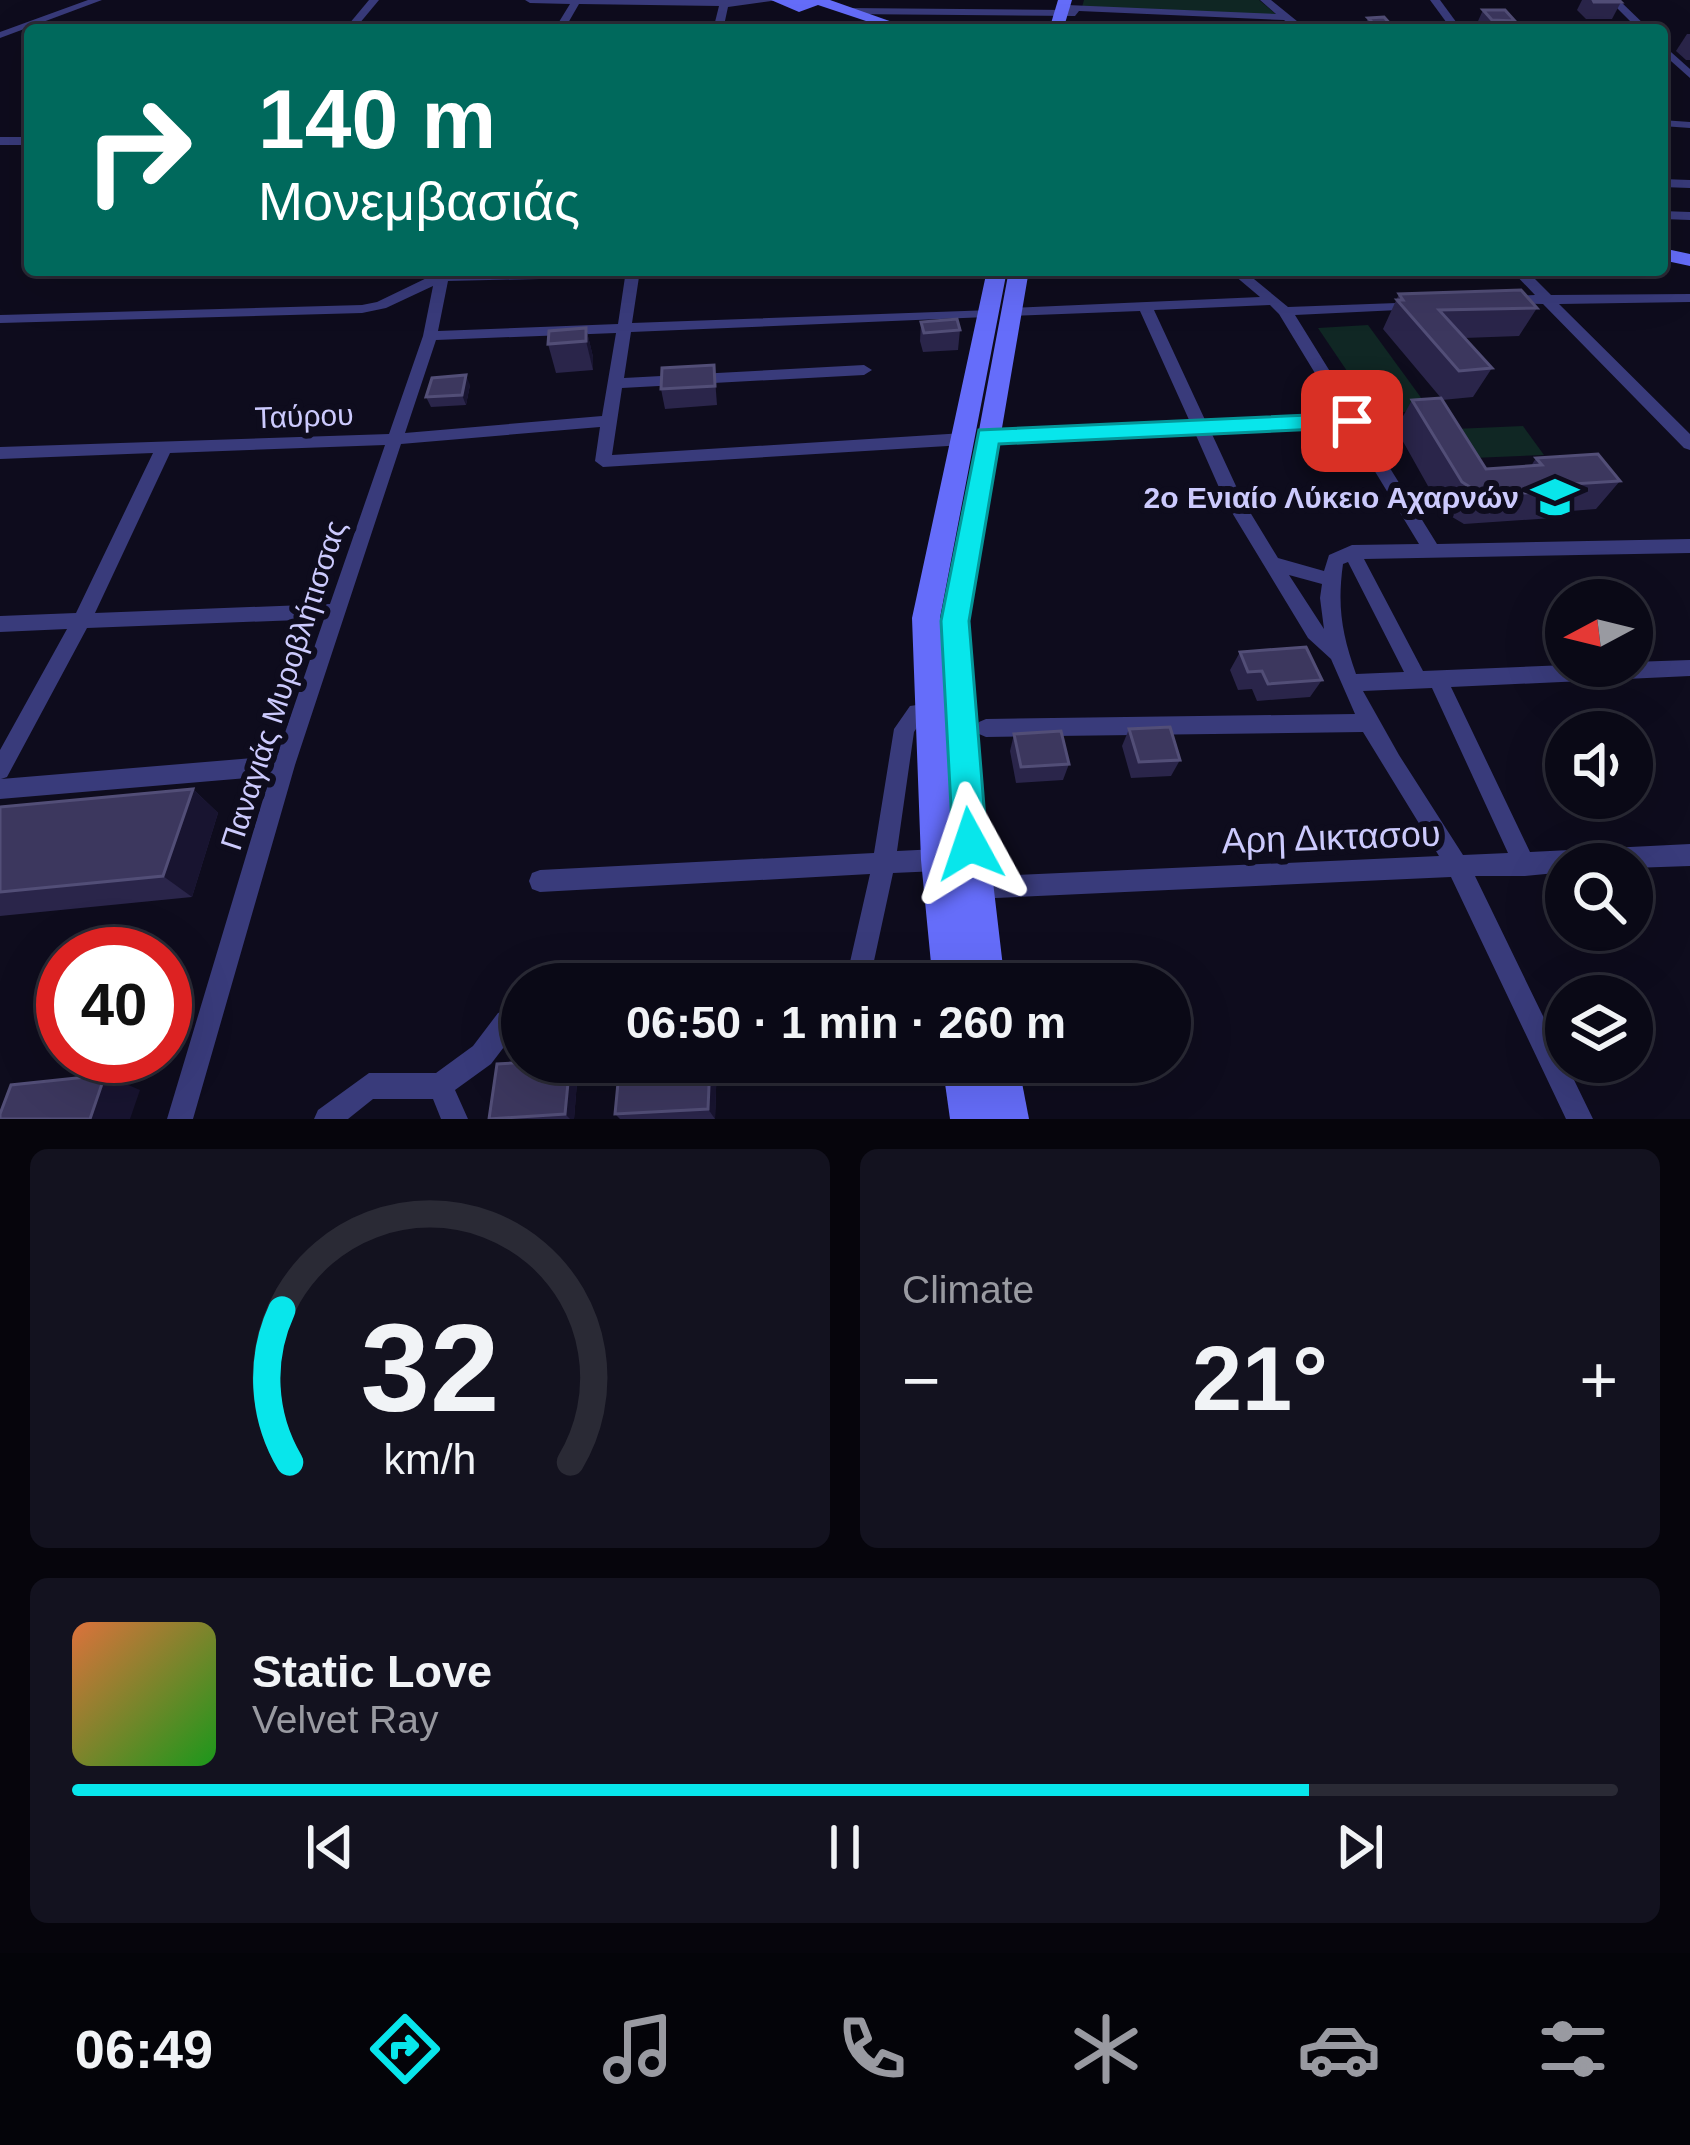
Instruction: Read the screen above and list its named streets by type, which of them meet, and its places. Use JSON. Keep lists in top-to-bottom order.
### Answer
{
  "streets": {
    "street": ["Ταύρου", "Παναγιάς Μυροβλήτισσας", "Αρη Δικτασου"]
  },
  "crossings": [
    ["Ταύρου", "Παναγιάς Μυροβλήτισσας"]
  ],
  "places": {
    "school or university": ["2ο Ενιαίο Λύκειο Αχαρνών"]
  },
  "north": "left",
  "page": {
    "turn": ["140 m", "Μονεμβασιάς"],
    "limit": "40",
    "trip": "06:50 · 1 min · 260 m",
    "tile": "Climate",
    "heat": ["−", "21°", "+"],
    "song": ["Static Love", "Velvet Ray"],
    "tabs": "06:49",
    "gauge": ["32", "km/h"]
  }
}
